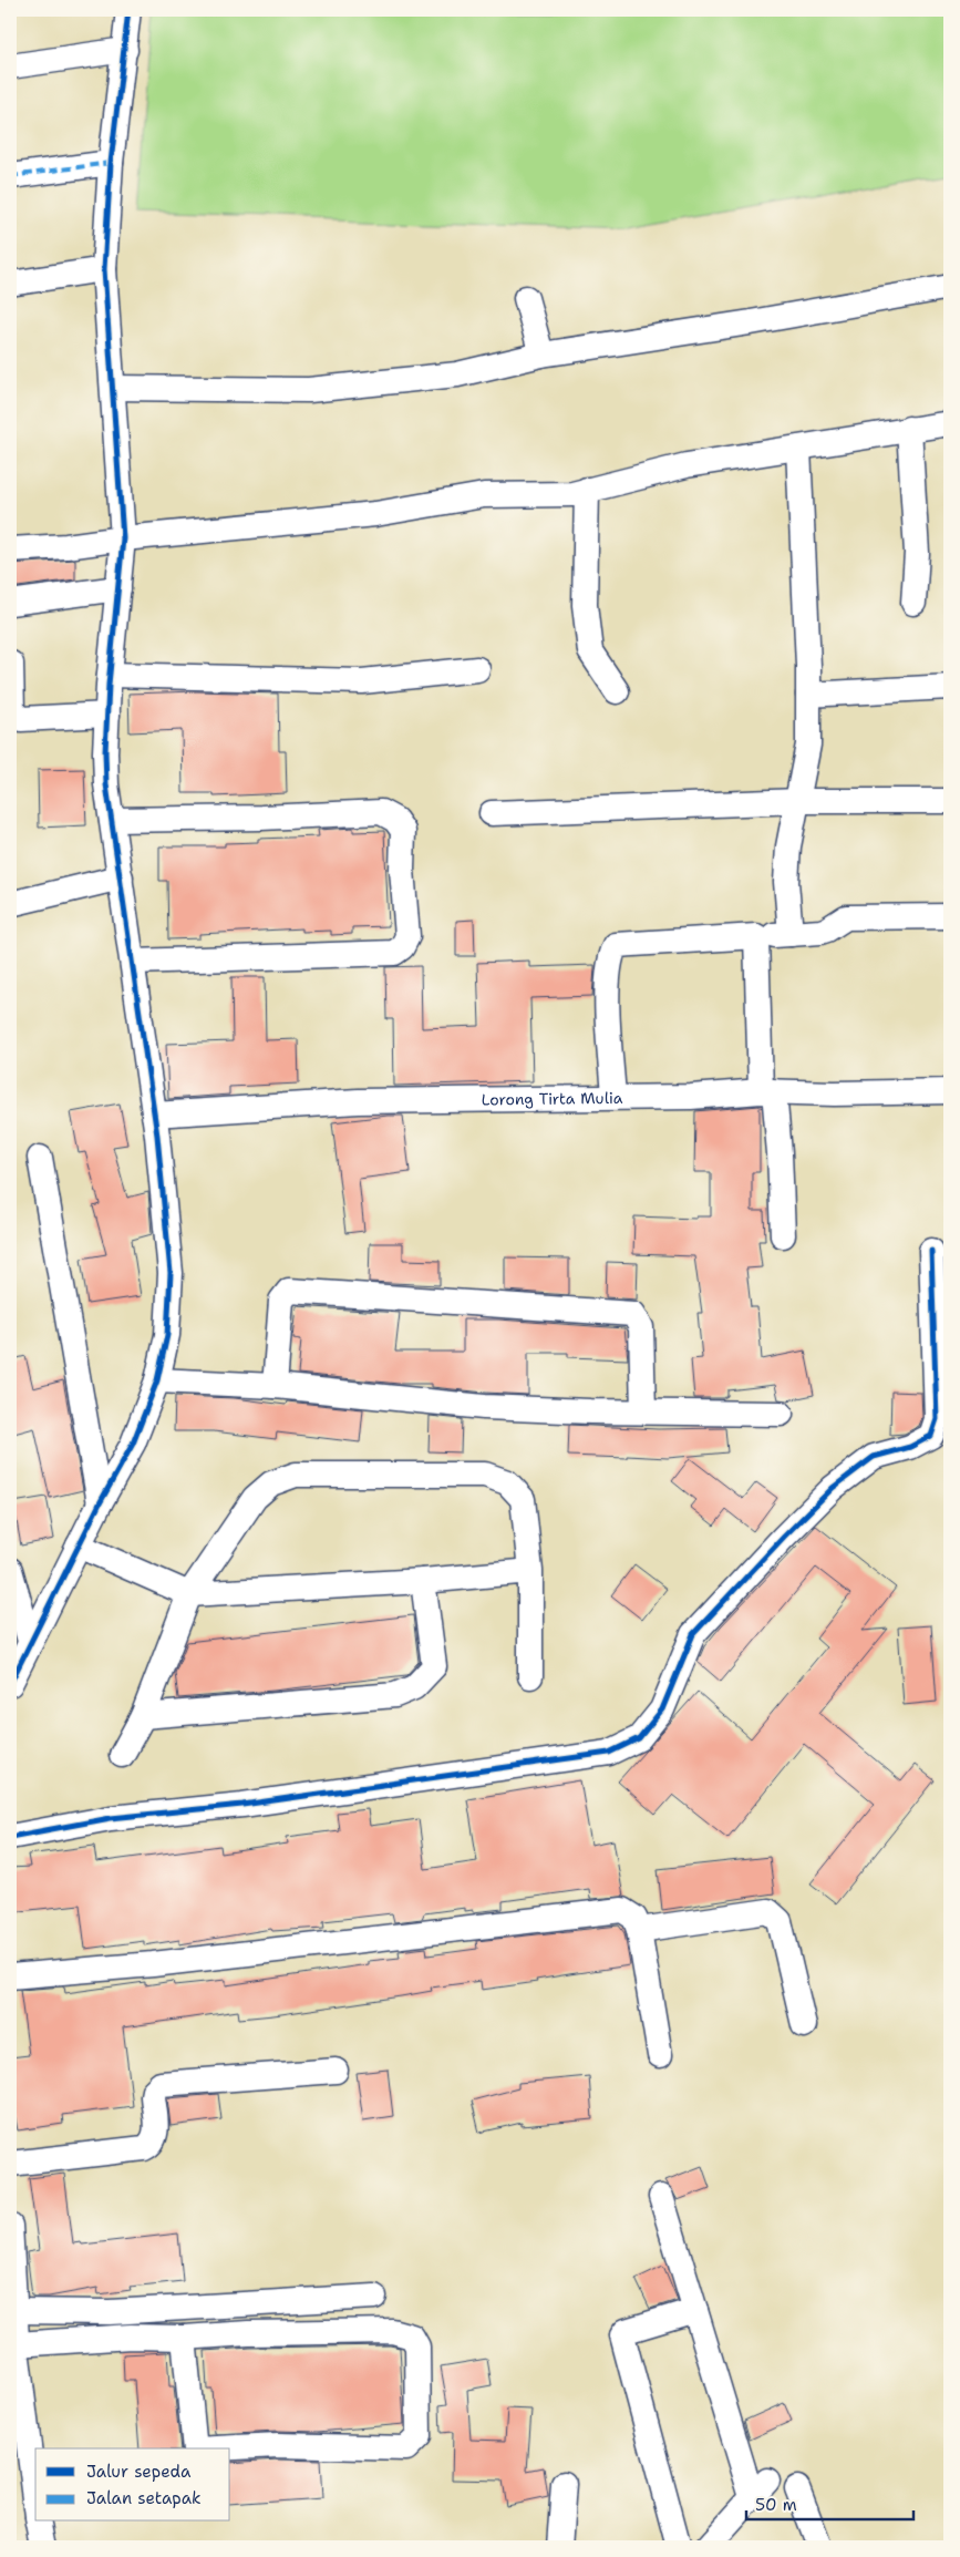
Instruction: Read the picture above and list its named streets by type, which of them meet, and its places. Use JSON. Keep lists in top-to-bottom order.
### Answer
{
  "streets": {
    "street": ["Lorong Tirta Mulia"]
  },
  "legend": ["Jalur sepeda", "Jalan setapak"],
  "scale_bar": "50 m"
}
